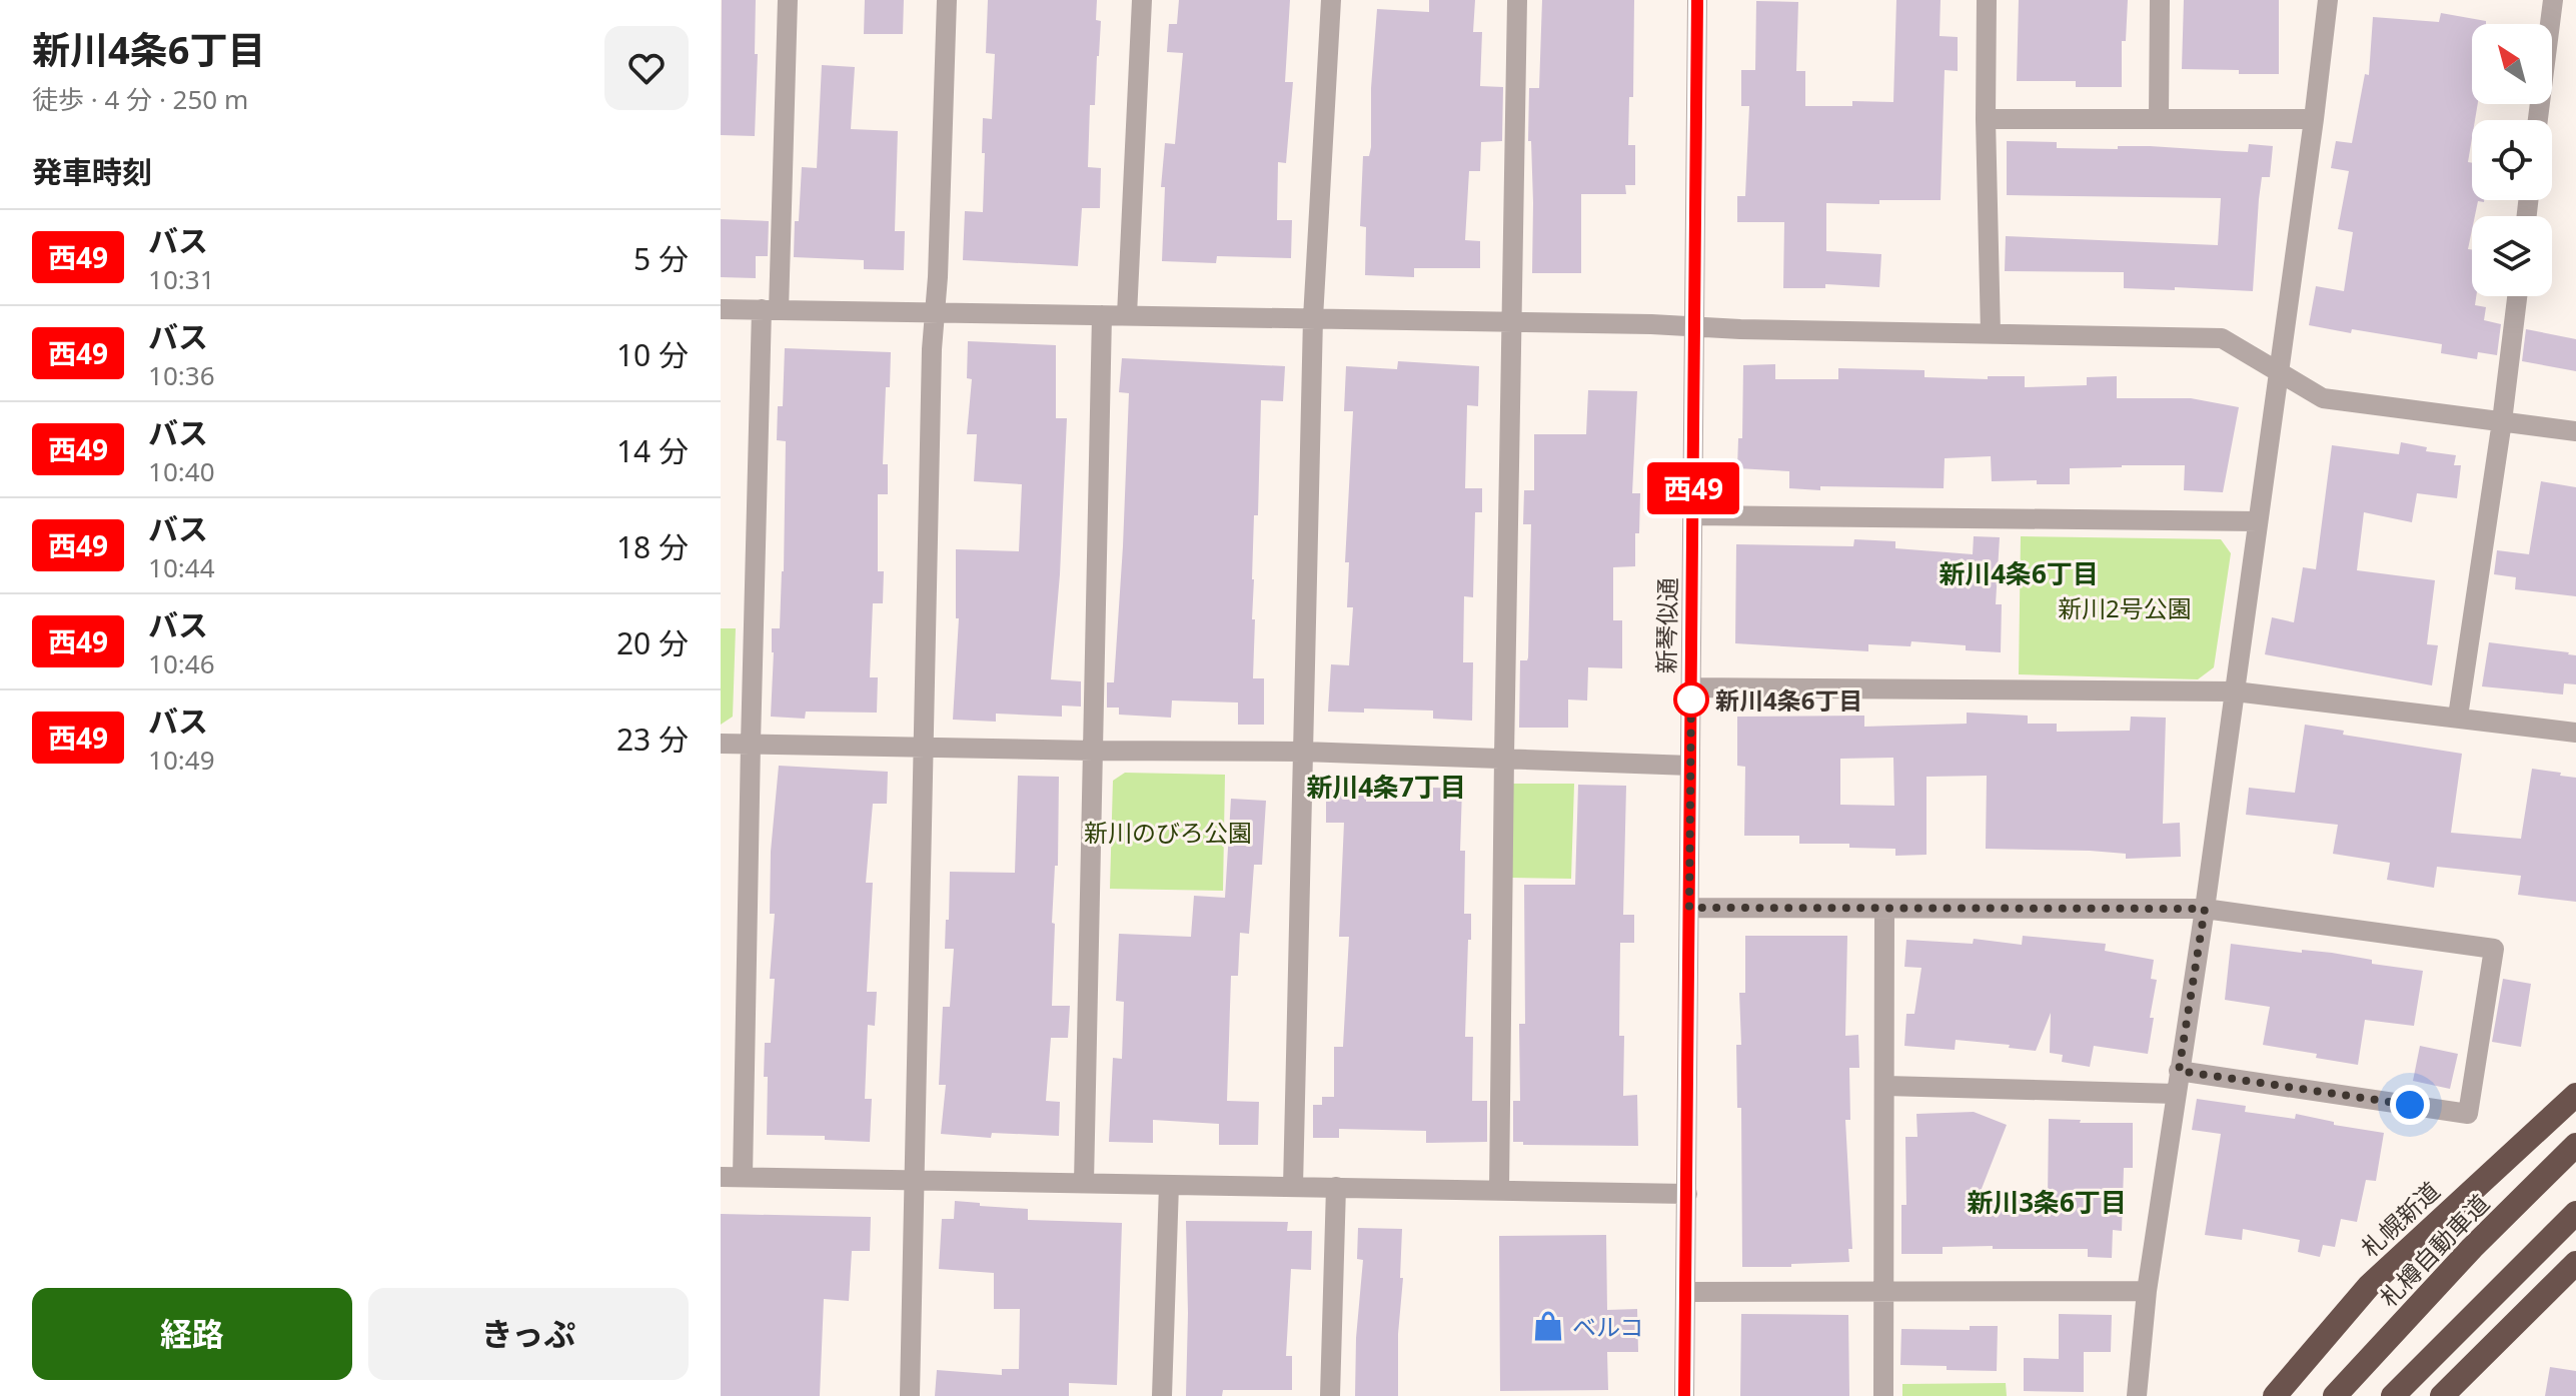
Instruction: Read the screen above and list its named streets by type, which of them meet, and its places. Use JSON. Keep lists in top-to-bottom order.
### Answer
{
  "streets": {
    "highway": ["札幌新道", "札樽自動車道"],
    "street": ["新琴似通"]
  },
  "districts": ["新川4条6丁目", "新川4条7丁目", "新川3条6丁目"],
  "parks": ["新川2号公園", "新川のびろ公園"],
  "places": {
    "other": ["新川4条6丁目"],
    "shop": ["ベルコ"]
  },
  "lines": ["bus line 西49"],
  "north": "top left",
  "page": {
    "heading": [
      ["新川4条6丁目", "徒歩 · 4 分 · 250 m"],
      "発車時刻"
    ],
    "on_map": "西49",
    "list": [
      {
        "mark": "西49",
        "name": "バス",
        "note": "10:31",
        "value": "5 分"
      },
      {
        "mark": "西49",
        "name": "バス",
        "note": "10:36",
        "value": "10 分"
      },
      {
        "mark": "西49",
        "name": "バス",
        "note": "10:40",
        "value": "14 分"
      },
      {
        "mark": "西49",
        "name": "バス",
        "note": "10:44",
        "value": "18 分"
      },
      {
        "mark": "西49",
        "name": "バス",
        "note": "10:46",
        "value": "20 分"
      },
      {
        "mark": "西49",
        "name": "バス",
        "note": "10:49",
        "value": "23 分"
      }
    ],
    "buttons": ["経路", "きっぷ"]
  }
}
